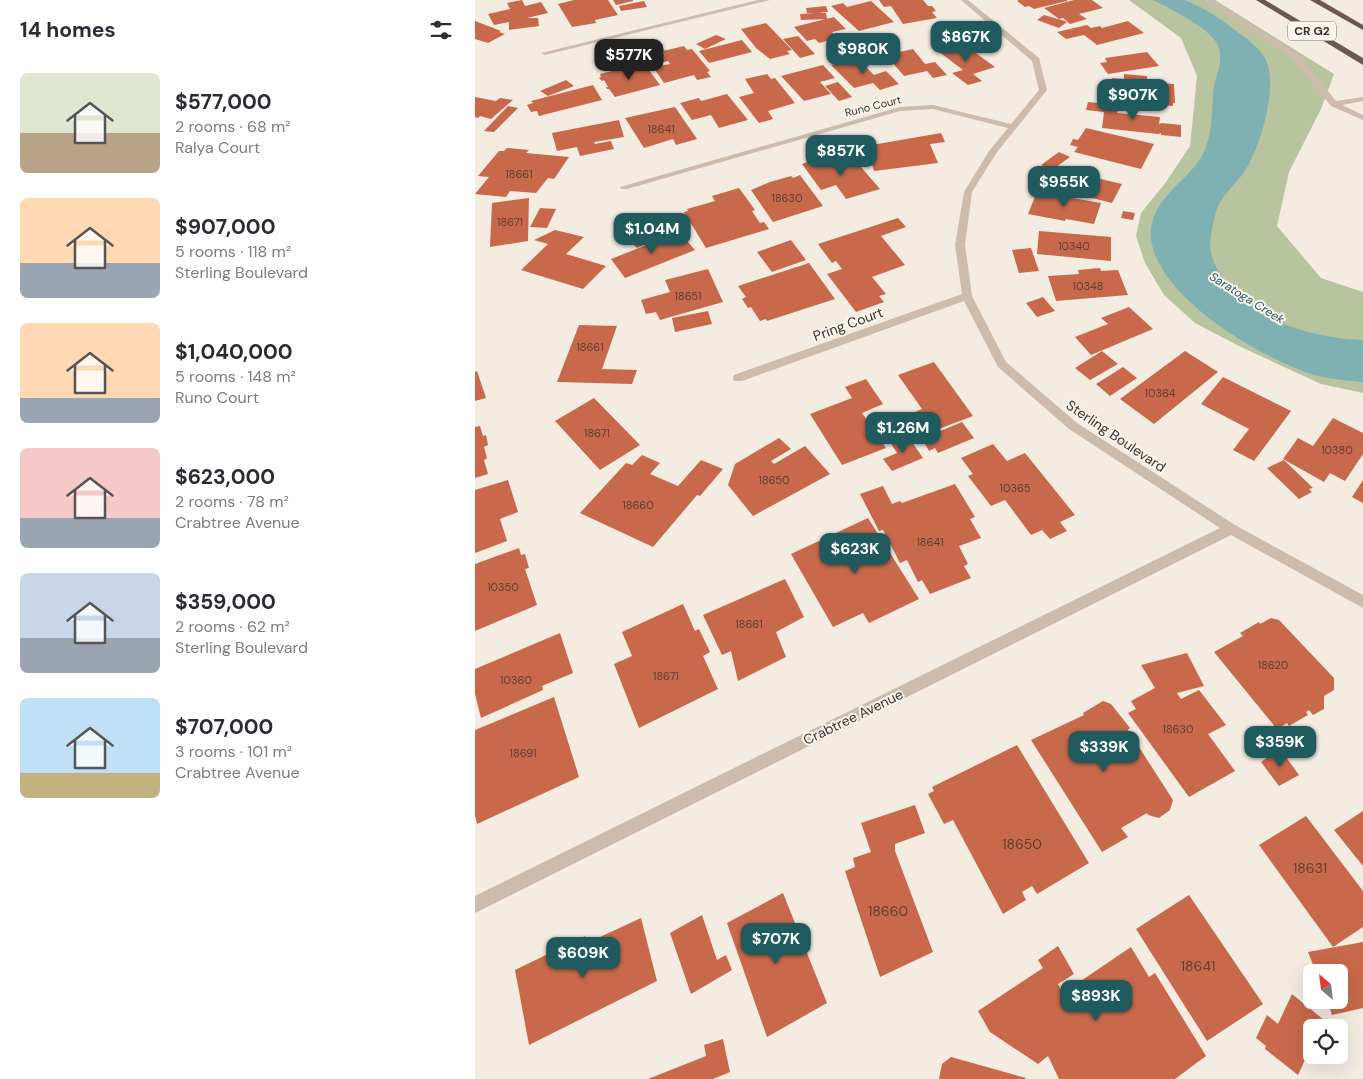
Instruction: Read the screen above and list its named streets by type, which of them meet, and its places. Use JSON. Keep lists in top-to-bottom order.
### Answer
{
  "streets": {
    "highway": ["CR G2"],
    "street": [
      "Runo Court",
      "Pring Court",
      "Sterling Boulevard",
      "Crabtree Avenue"
    ]
  },
  "crossings": [
    ["Runo Court", "Sterling Boulevard"],
    ["Pring Court", "Sterling Boulevard"],
    ["Sterling Boulevard", "Crabtree Avenue"]
  ],
  "water": ["Saratoga Creek"],
  "house_numbers": [
    "18641",
    "18661",
    "18630",
    "18671",
    "10340",
    "10348",
    "18651",
    "18661",
    "10364",
    "18671",
    "10380",
    "18650",
    "10365",
    "18660",
    "18641",
    "10350",
    "18661",
    "18620",
    "18671",
    "10360",
    "18630",
    "18691",
    "18650",
    "18631",
    "18660",
    "18641"
  ],
  "north": "top left",
  "page": {
    "heading": "14 homes",
    "price": [
      "$867K",
      "$980K",
      "$577K",
      "$907K",
      "$857K",
      "$955K",
      "$1.04M",
      "$1.26M",
      "$623K",
      "$359K",
      "$339K",
      "$707K",
      "$609K",
      "$893K"
    ],
    "list": [
      {
        "name": "$577,000",
        "note": "2 rooms · 68 m² · Ralya Court"
      },
      {
        "name": "$907,000",
        "note": "5 rooms · 118 m² · Sterling Boulevard"
      },
      {
        "name": "$1,040,000",
        "note": "5 rooms · 148 m² · Runo Court"
      },
      {
        "name": "$623,000",
        "note": "2 rooms · 78 m² · Crabtree Avenue"
      },
      {
        "name": "$359,000",
        "note": "2 rooms · 62 m² · Sterling Boulevard"
      },
      {
        "name": "$707,000",
        "note": "3 rooms · 101 m² · Crabtree Avenue"
      }
    ]
  }
}
